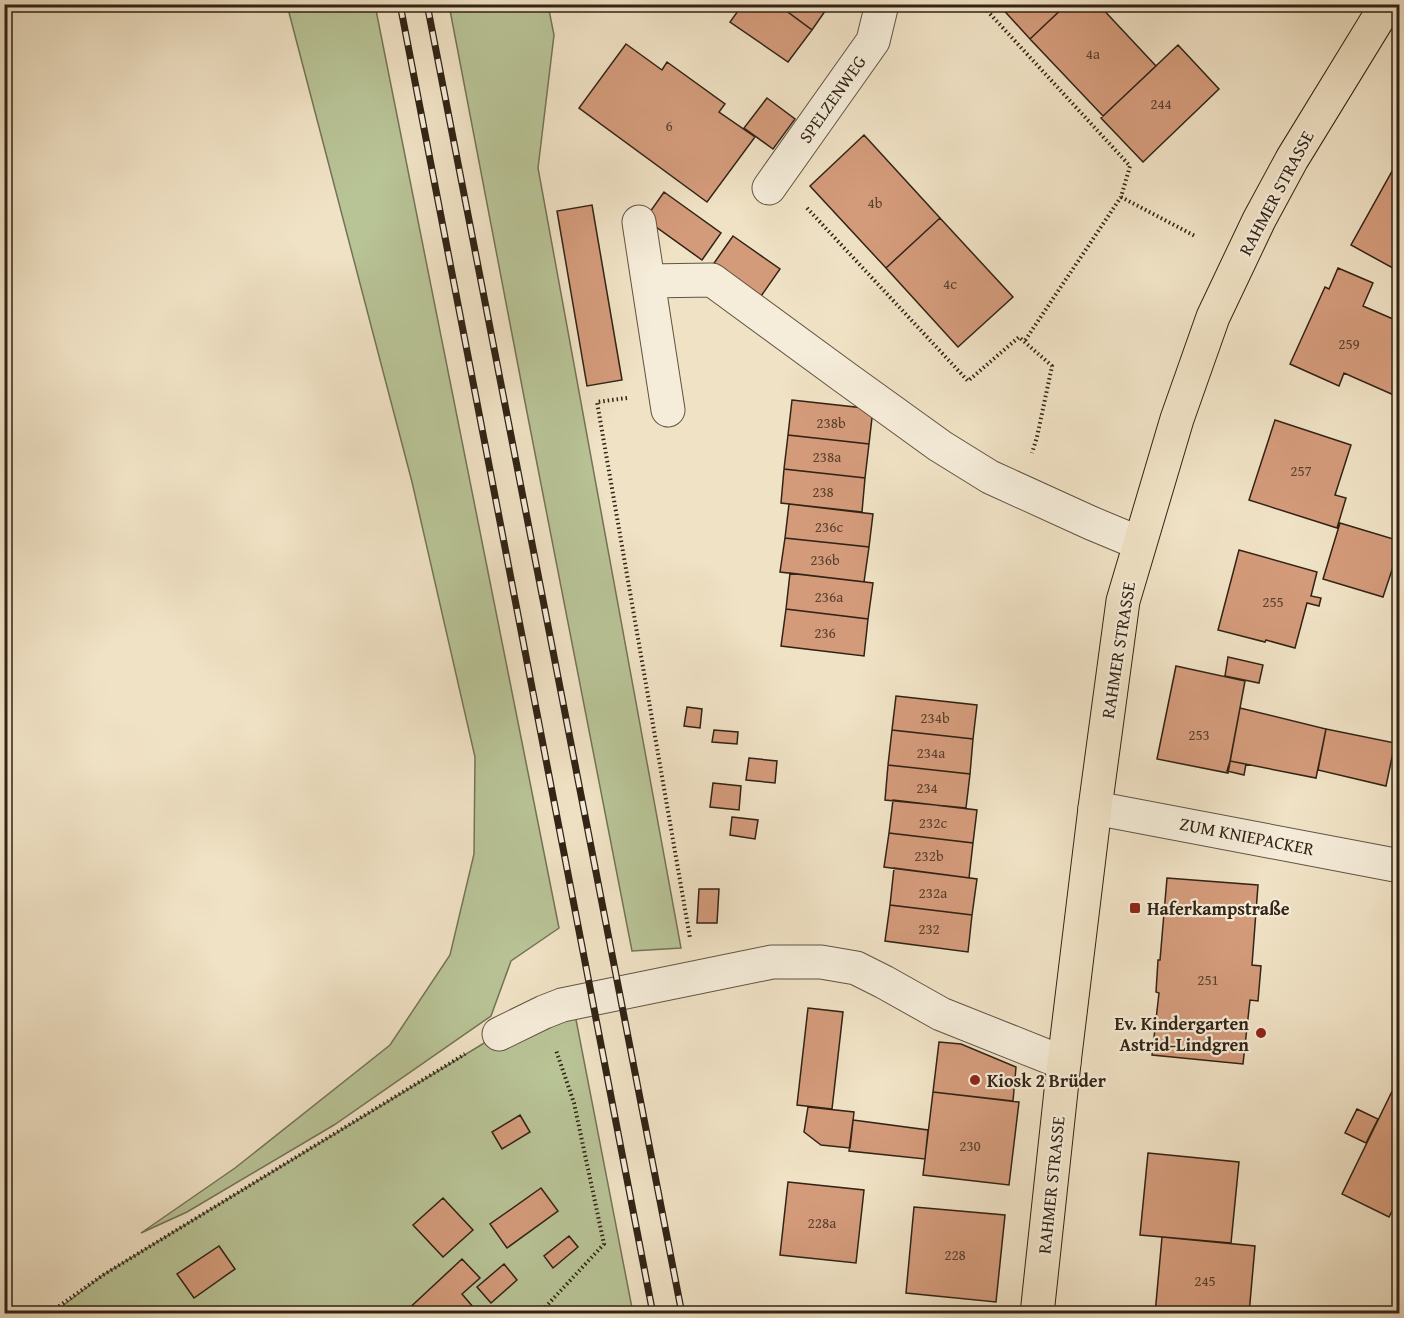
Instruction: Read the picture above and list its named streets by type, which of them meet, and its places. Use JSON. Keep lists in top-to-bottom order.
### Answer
{
  "streets": {
    "main road": ["RAHMER STRASSE"],
    "street": ["SPELZENWEG", "ZUM KNIEPACKER"]
  },
  "crossings": [
    ["RAHMER STRASSE", "ZUM KNIEPACKER"]
  ],
  "places": {
    "transit": ["Haferkampstraße"],
    "other": ["Ev. Kindergarten Astrid-Lindgren", "Kiosk 2 Brüder"]
  },
  "house_numbers": [
    "4a",
    "244",
    "6",
    "4b",
    "4c",
    "259",
    "238b",
    "238a",
    "257",
    "238",
    "236c",
    "236b",
    "236a",
    "255",
    "236",
    "234b",
    "253",
    "234a",
    "234",
    "232c",
    "232b",
    "232a",
    "232",
    "251",
    "230",
    "228a",
    "228",
    "245"
  ]
}
